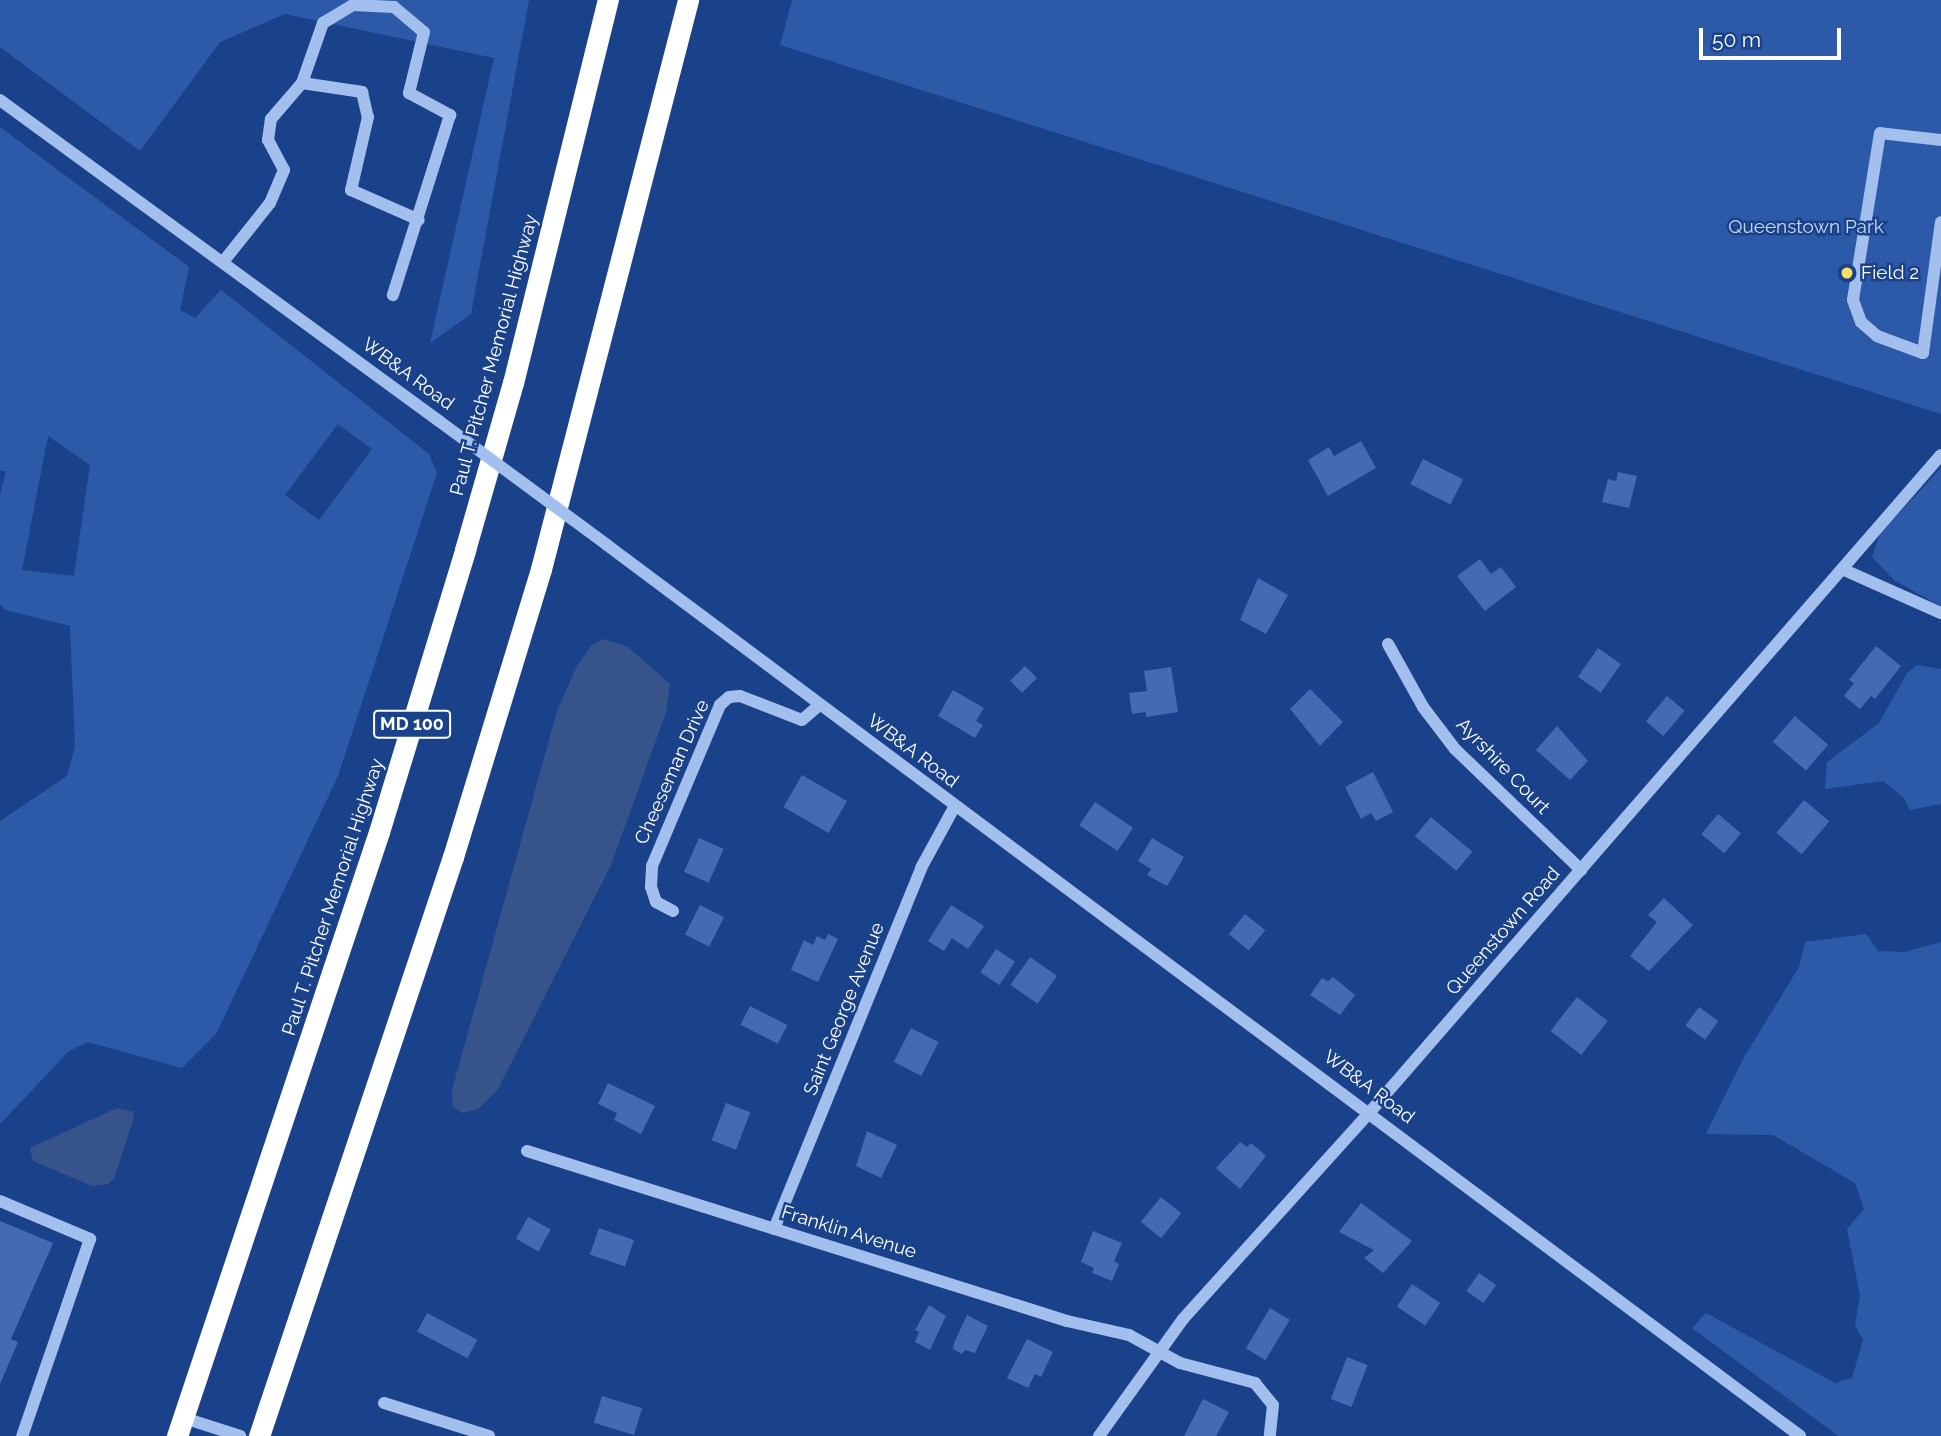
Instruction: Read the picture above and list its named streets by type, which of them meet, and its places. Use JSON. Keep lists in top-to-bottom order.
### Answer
{
  "streets": {
    "highway": ["Paul T. Pitcher Memorial Highway", "MD 100"],
    "street": [
      "WB&A Road",
      "Ayrshire Court",
      "Cheeseman Drive",
      "Queenstown Road",
      "Saint George Avenue",
      "Franklin Avenue"
    ]
  },
  "crossings": [
    ["WB&A Road", "Cheeseman Drive"],
    ["WB&A Road", "Queenstown Road"],
    ["WB&A Road", "Saint George Avenue"],
    ["Ayrshire Court", "Queenstown Road"],
    ["Queenstown Road", "Franklin Avenue"],
    ["Saint George Avenue", "Franklin Avenue"]
  ],
  "parks": ["Queenstown Park"],
  "places": ["Field 2"],
  "scale_bar": "50 m"
}
